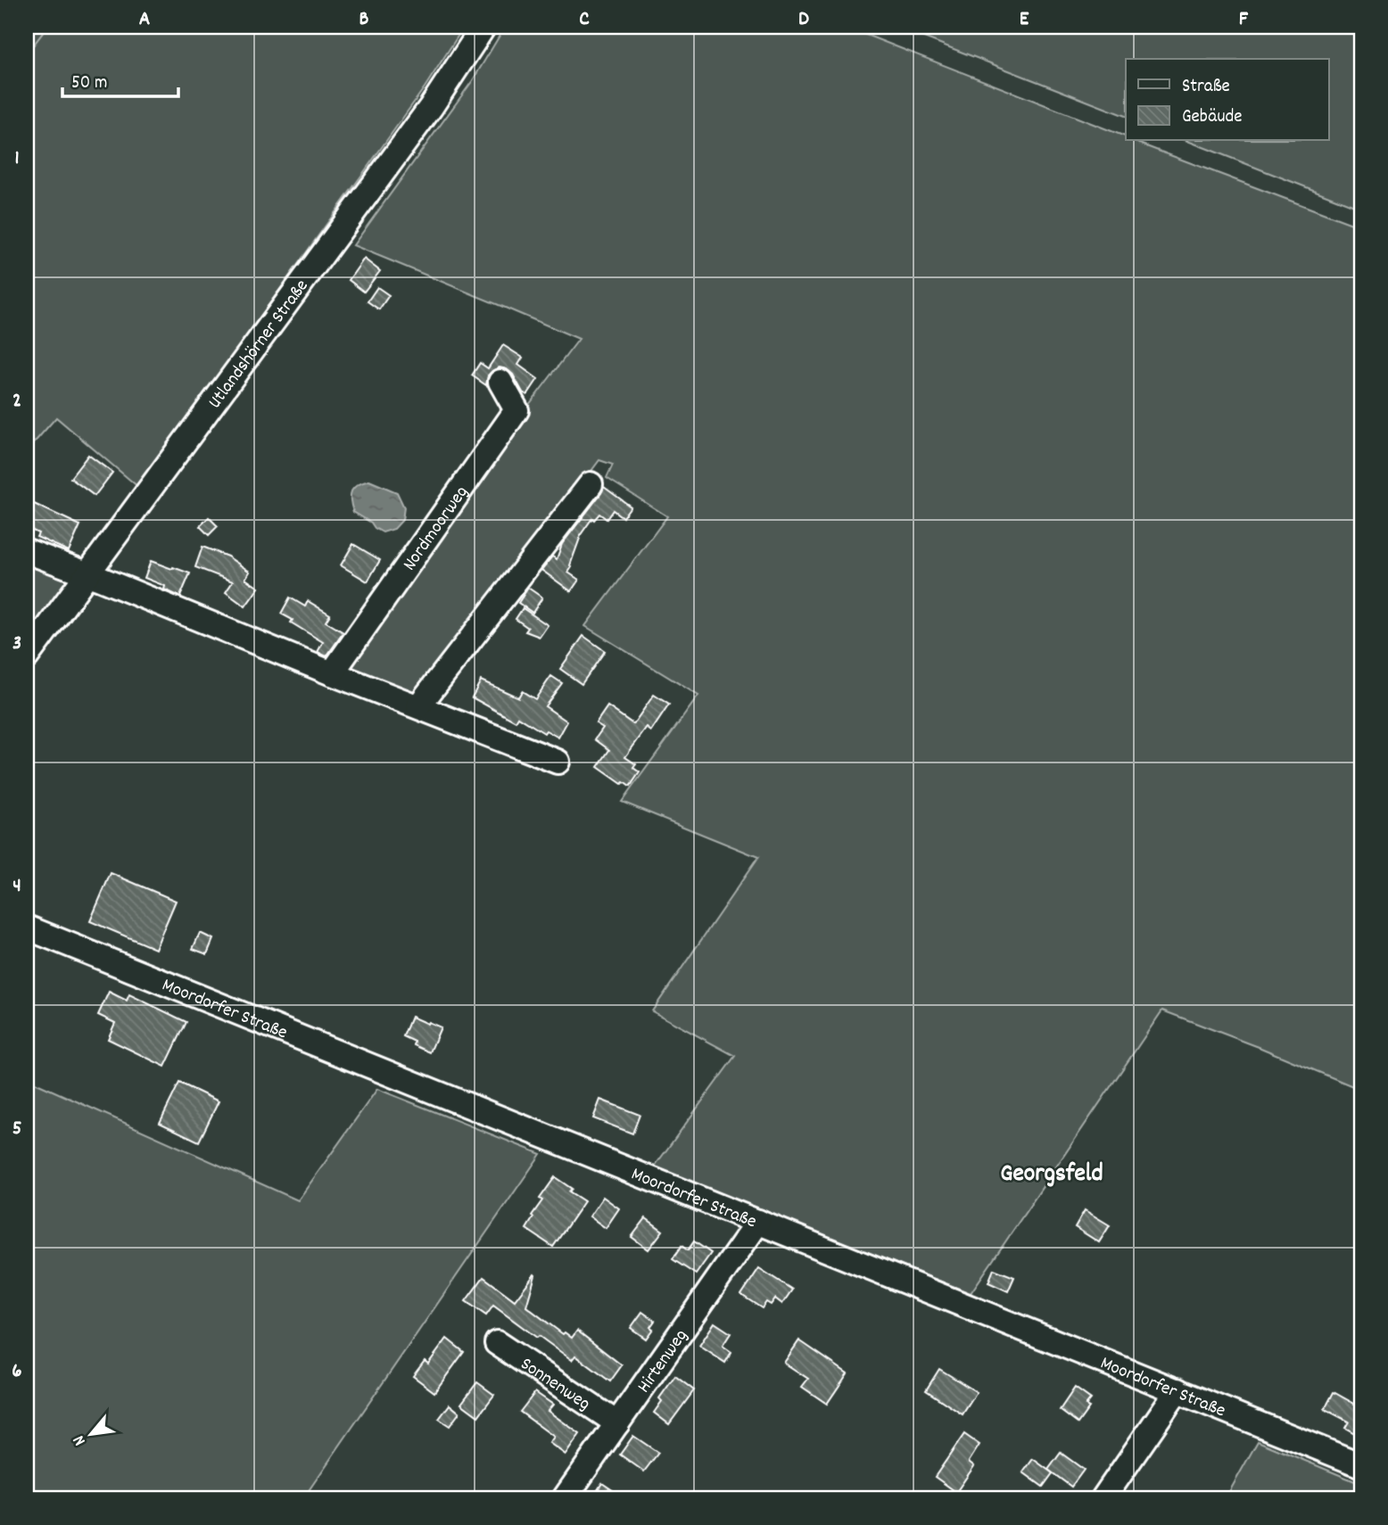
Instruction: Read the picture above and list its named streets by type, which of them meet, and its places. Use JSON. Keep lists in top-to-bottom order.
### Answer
{
  "streets": {
    "street": [
      "Utlandshörner Straße",
      "Nordmoorweg",
      "Moordorfer Straße",
      "Hirtenweg",
      "Sonnenweg"
    ]
  },
  "crossings": [
    ["Moordorfer Straße", "Hirtenweg"],
    ["Hirtenweg", "Sonnenweg"]
  ],
  "districts": ["Georgsfeld"],
  "legend": ["Straße", "Gebäude"],
  "scale_bar": "50 m",
  "north": "bottom left",
  "grid": {
    "columns": [
      "A",
      "B",
      "C",
      "D",
      "E",
      "F"
    ],
    "rows": [
      "1",
      "2",
      "3",
      "4",
      "5",
      "6"
    ]
  }
}
